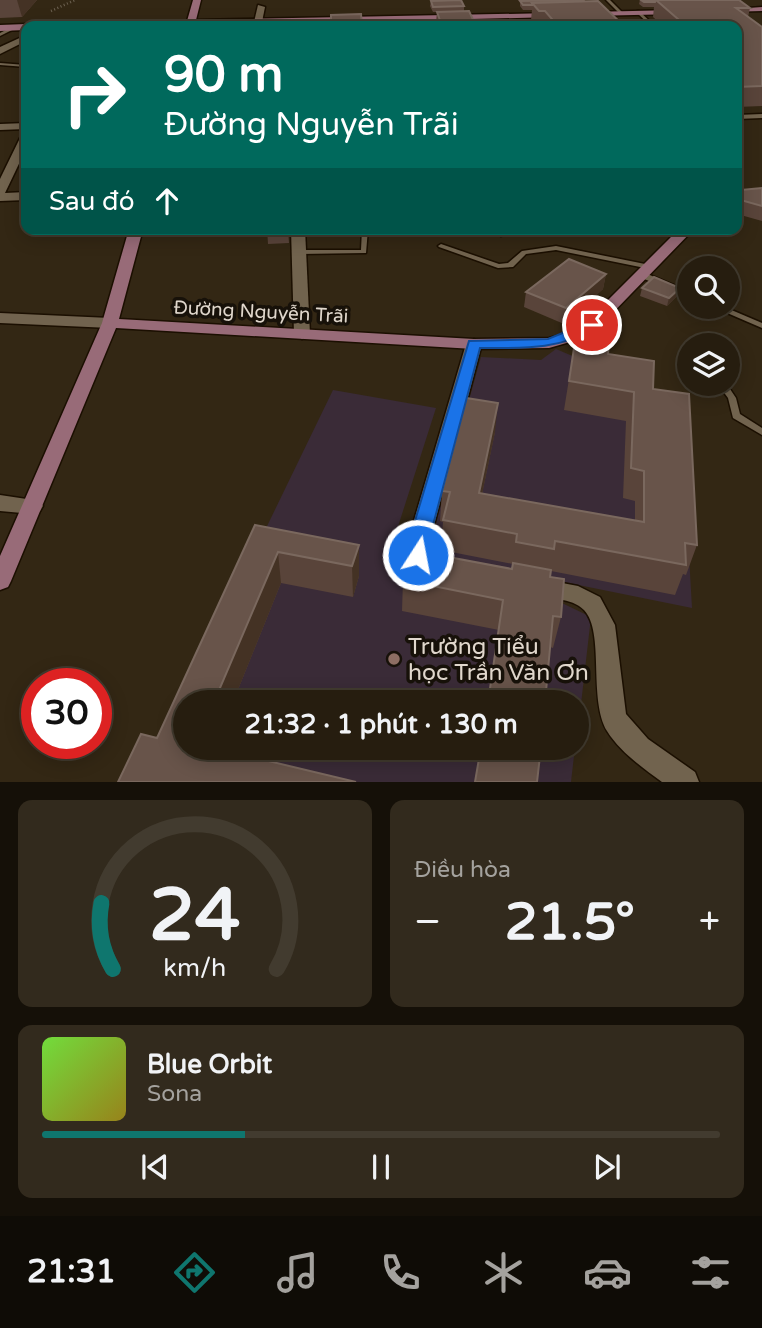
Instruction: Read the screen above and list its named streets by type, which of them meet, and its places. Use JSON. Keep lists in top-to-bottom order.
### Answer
{
  "streets": {
    "street": ["Đường Nguyễn Trãi"]
  },
  "places": ["Trường Tiểu học Trần Văn Ơn"],
  "page": {
    "turn": ["90 m", "Đường Nguyễn Trãi"],
    "then": "Sau đó",
    "limit": "30",
    "trip": "21:32 · 1 phút · 130 m",
    "tile": "Điều hòa",
    "heat": ["−", "21.5°", "+"],
    "song": ["Blue Orbit", "Sona"],
    "tabs": "21:31",
    "gauge": ["24", "km/h"]
  }
}
